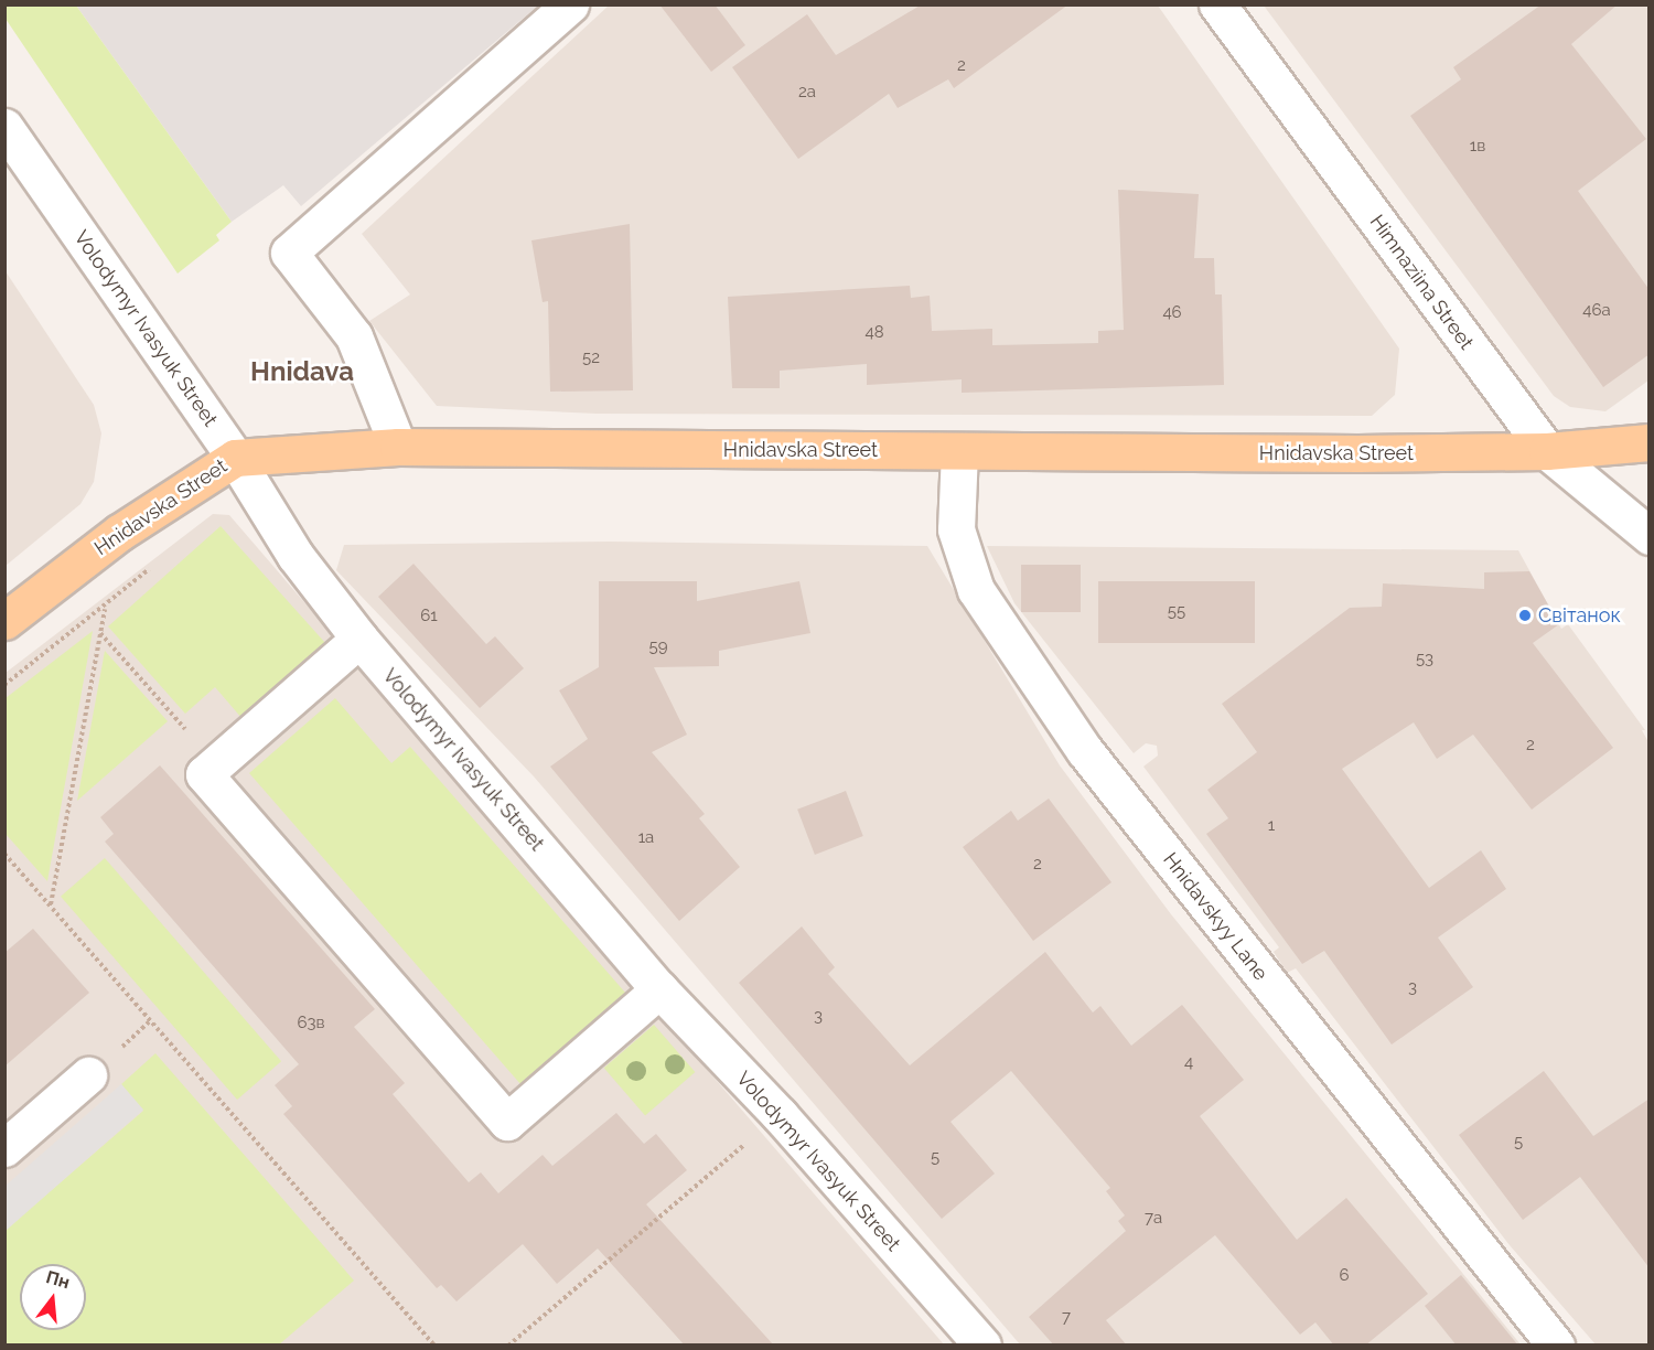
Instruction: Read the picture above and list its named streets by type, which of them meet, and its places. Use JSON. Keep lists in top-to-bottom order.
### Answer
{
  "streets": {
    "main road": ["Hnidavska Street"],
    "street": ["Himnaziina Street", "Volodymyr Ivasyuk Street", "Hnidavskyy Lane"]
  },
  "crossings": [
    ["Himnaziina Street", "Hnidavska Street"],
    ["Volodymyr Ivasyuk Street", "Hnidavska Street"],
    ["Hnidavska Street", "Hnidavskyy Lane"]
  ],
  "districts": ["Hnidava"],
  "places": ["Світанок"],
  "house_numbers": [
    "2",
    "2а",
    "1в",
    "46а",
    "46",
    "48",
    "52",
    "55",
    "61",
    "59",
    "53",
    "2",
    "1",
    "1а",
    "2",
    "3",
    "3",
    "63в",
    "4",
    "5",
    "5",
    "7а",
    "6",
    "7"
  ],
  "north": "top"
}
